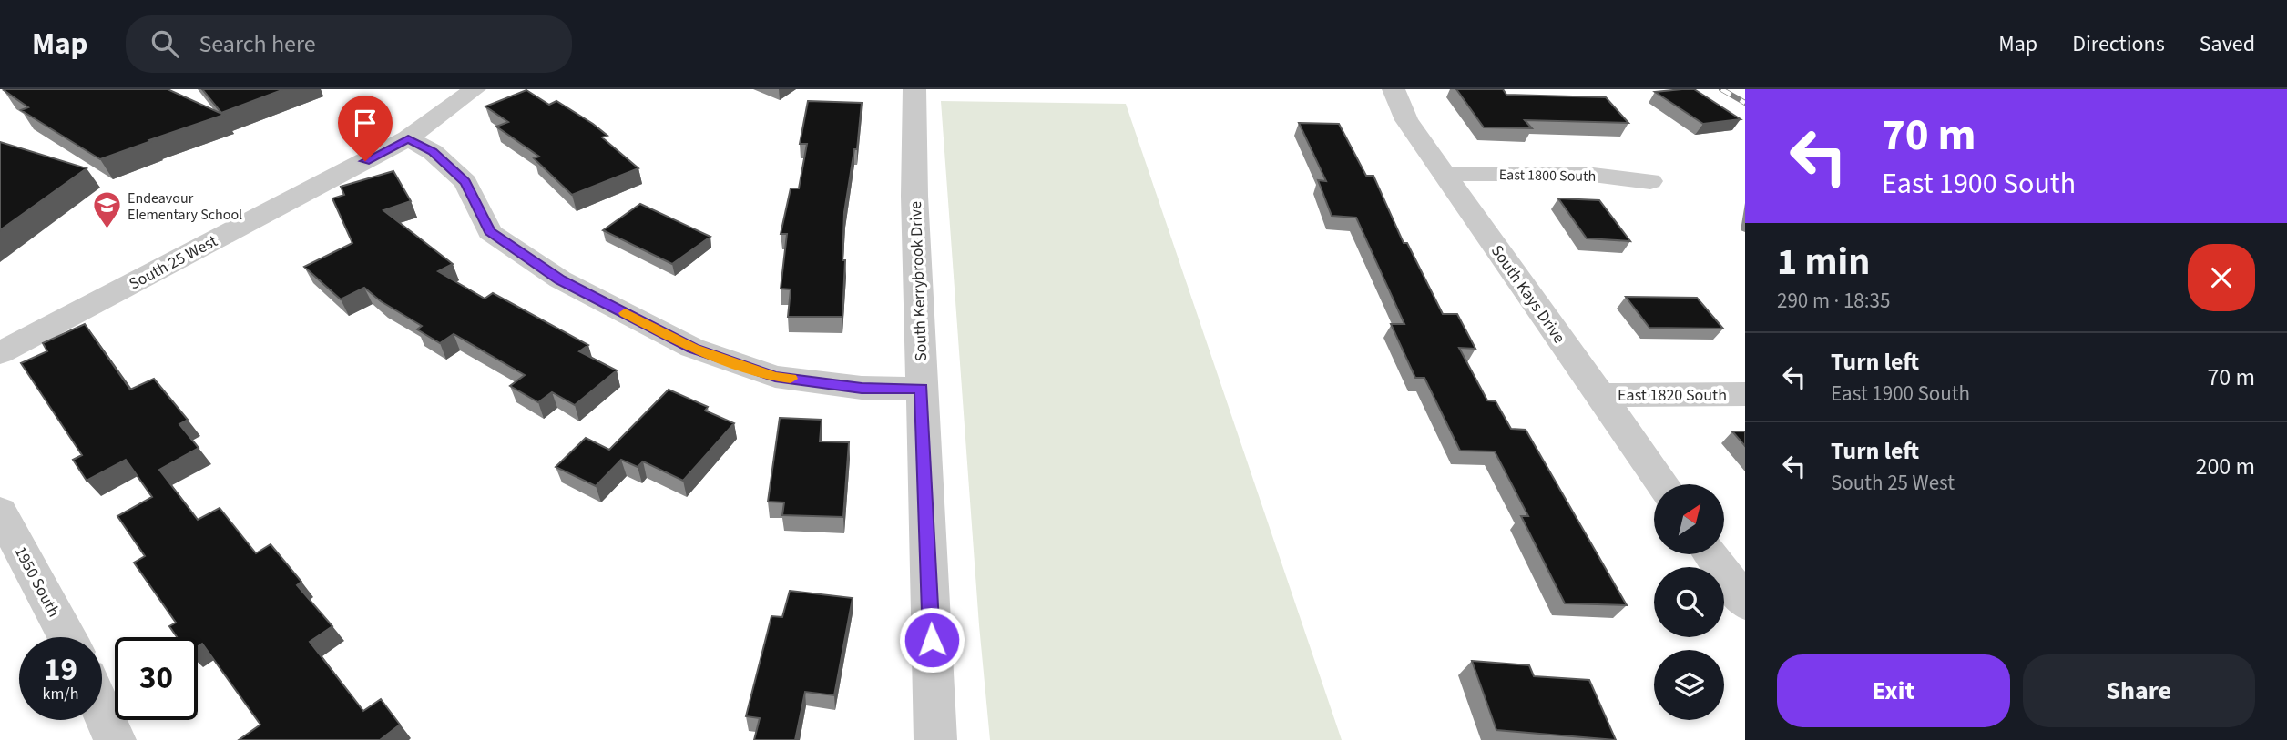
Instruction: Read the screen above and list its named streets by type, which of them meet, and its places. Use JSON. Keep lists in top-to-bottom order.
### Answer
{
  "streets": {
    "street": [
      "East 1800 South",
      "South 25 West",
      "South Kerrybrook Drive",
      "South Kays Drive",
      "East 1820 South",
      "1950 South"
    ]
  },
  "crossings": [
    ["East 1800 South", "South Kays Drive"],
    ["South Kays Drive", "East 1820 South"]
  ],
  "places": {
    "school or university": ["Endeavour Elementary School"]
  },
  "north": "top right",
  "page": {
    "header": "Map",
    "search": "Search here",
    "nav": ["Map", "Directions", "Saved"],
    "turn": ["70 m", "East 1900 South"],
    "heading": ["1 min", "290 m · 18:35"],
    "list": [
      {
        "name": "Turn left",
        "note": "East 1900 South",
        "value": "70 m"
      },
      {
        "name": "Turn left",
        "note": "South 25 West",
        "value": "200 m"
      }
    ],
    "speed": "19 km/h",
    "limit": "30",
    "buttons": ["Exit", "Share"]
  }
}
